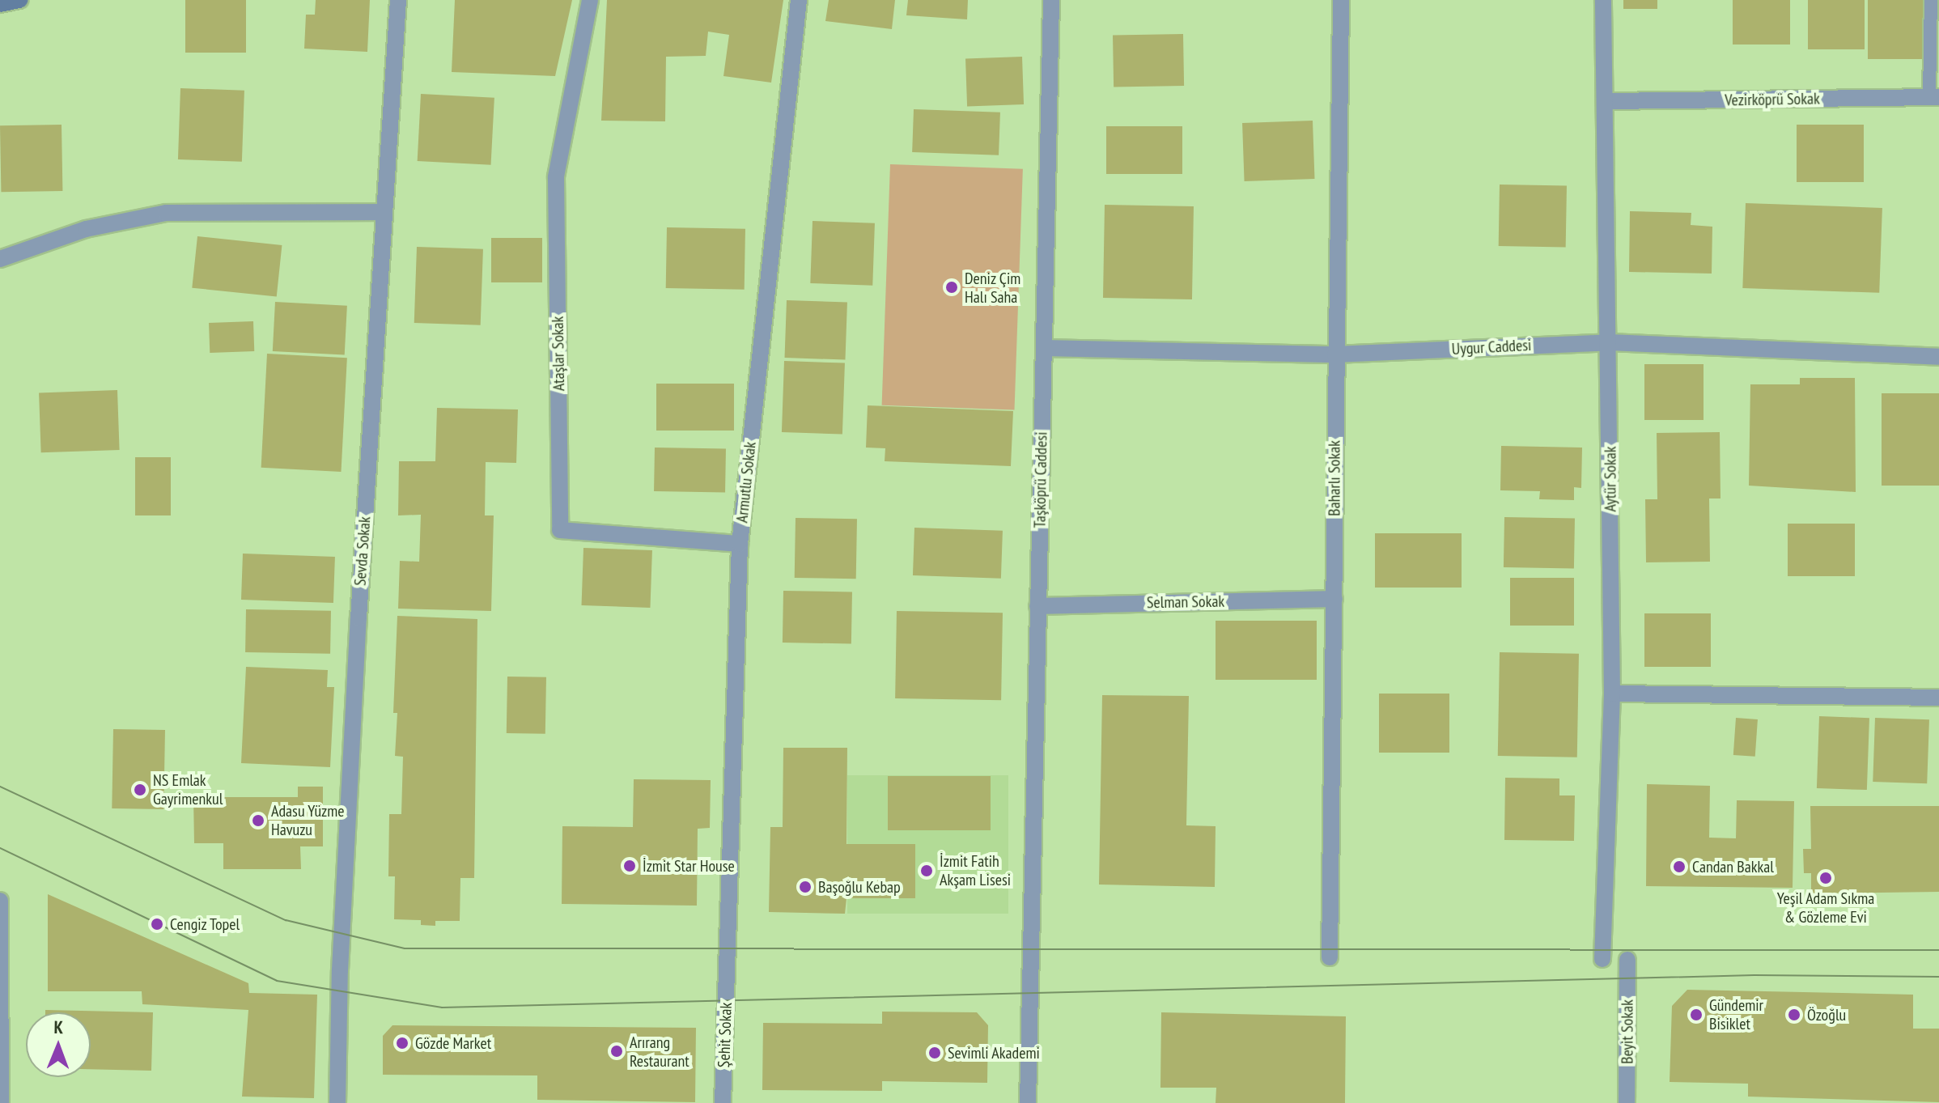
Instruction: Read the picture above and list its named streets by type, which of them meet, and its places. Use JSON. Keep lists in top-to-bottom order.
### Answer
{
  "streets": {
    "street": [
      "Vezirköprü Sokak",
      "Uygur Caddesi",
      "Ataşlar Sokak",
      "Baharlı Sokak",
      "Aytür Sokak",
      "Taşköprü Caddesi",
      "Armutlu Sokak",
      "Sevda Sokak",
      "Selman Sokak",
      "Beyit Sokak",
      "Şehit Sokak"
    ]
  },
  "crossings": [
    ["Vezirköprü Sokak", "Aytür Sokak"],
    ["Uygur Caddesi", "Baharlı Sokak"],
    ["Uygur Caddesi", "Aytür Sokak"],
    ["Uygur Caddesi", "Taşköprü Caddesi"],
    ["Ataşlar Sokak", "Armutlu Sokak"],
    ["Baharlı Sokak", "Selman Sokak"],
    ["Taşköprü Caddesi", "Selman Sokak"],
    ["Armutlu Sokak", "Şehit Sokak"]
  ],
  "places": [
    "Deniz Çim Halı Saha",
    "NS Emlak Gayrimenkul",
    "Adasu Yüzme Havuzu",
    "İzmit Star House",
    "Candan Bakkal",
    "İzmit Fatih Akşam Lisesi",
    "Yeşil Adam Sıkma & Gözleme Evi",
    "Başoğlu Kebap",
    "Cengiz Topel",
    "Gündemir Bisiklet",
    "Özoğlu",
    "Gözde Market",
    "Arırang Restaurant",
    "Sevimli Akademi"
  ],
  "north": "top"
}
